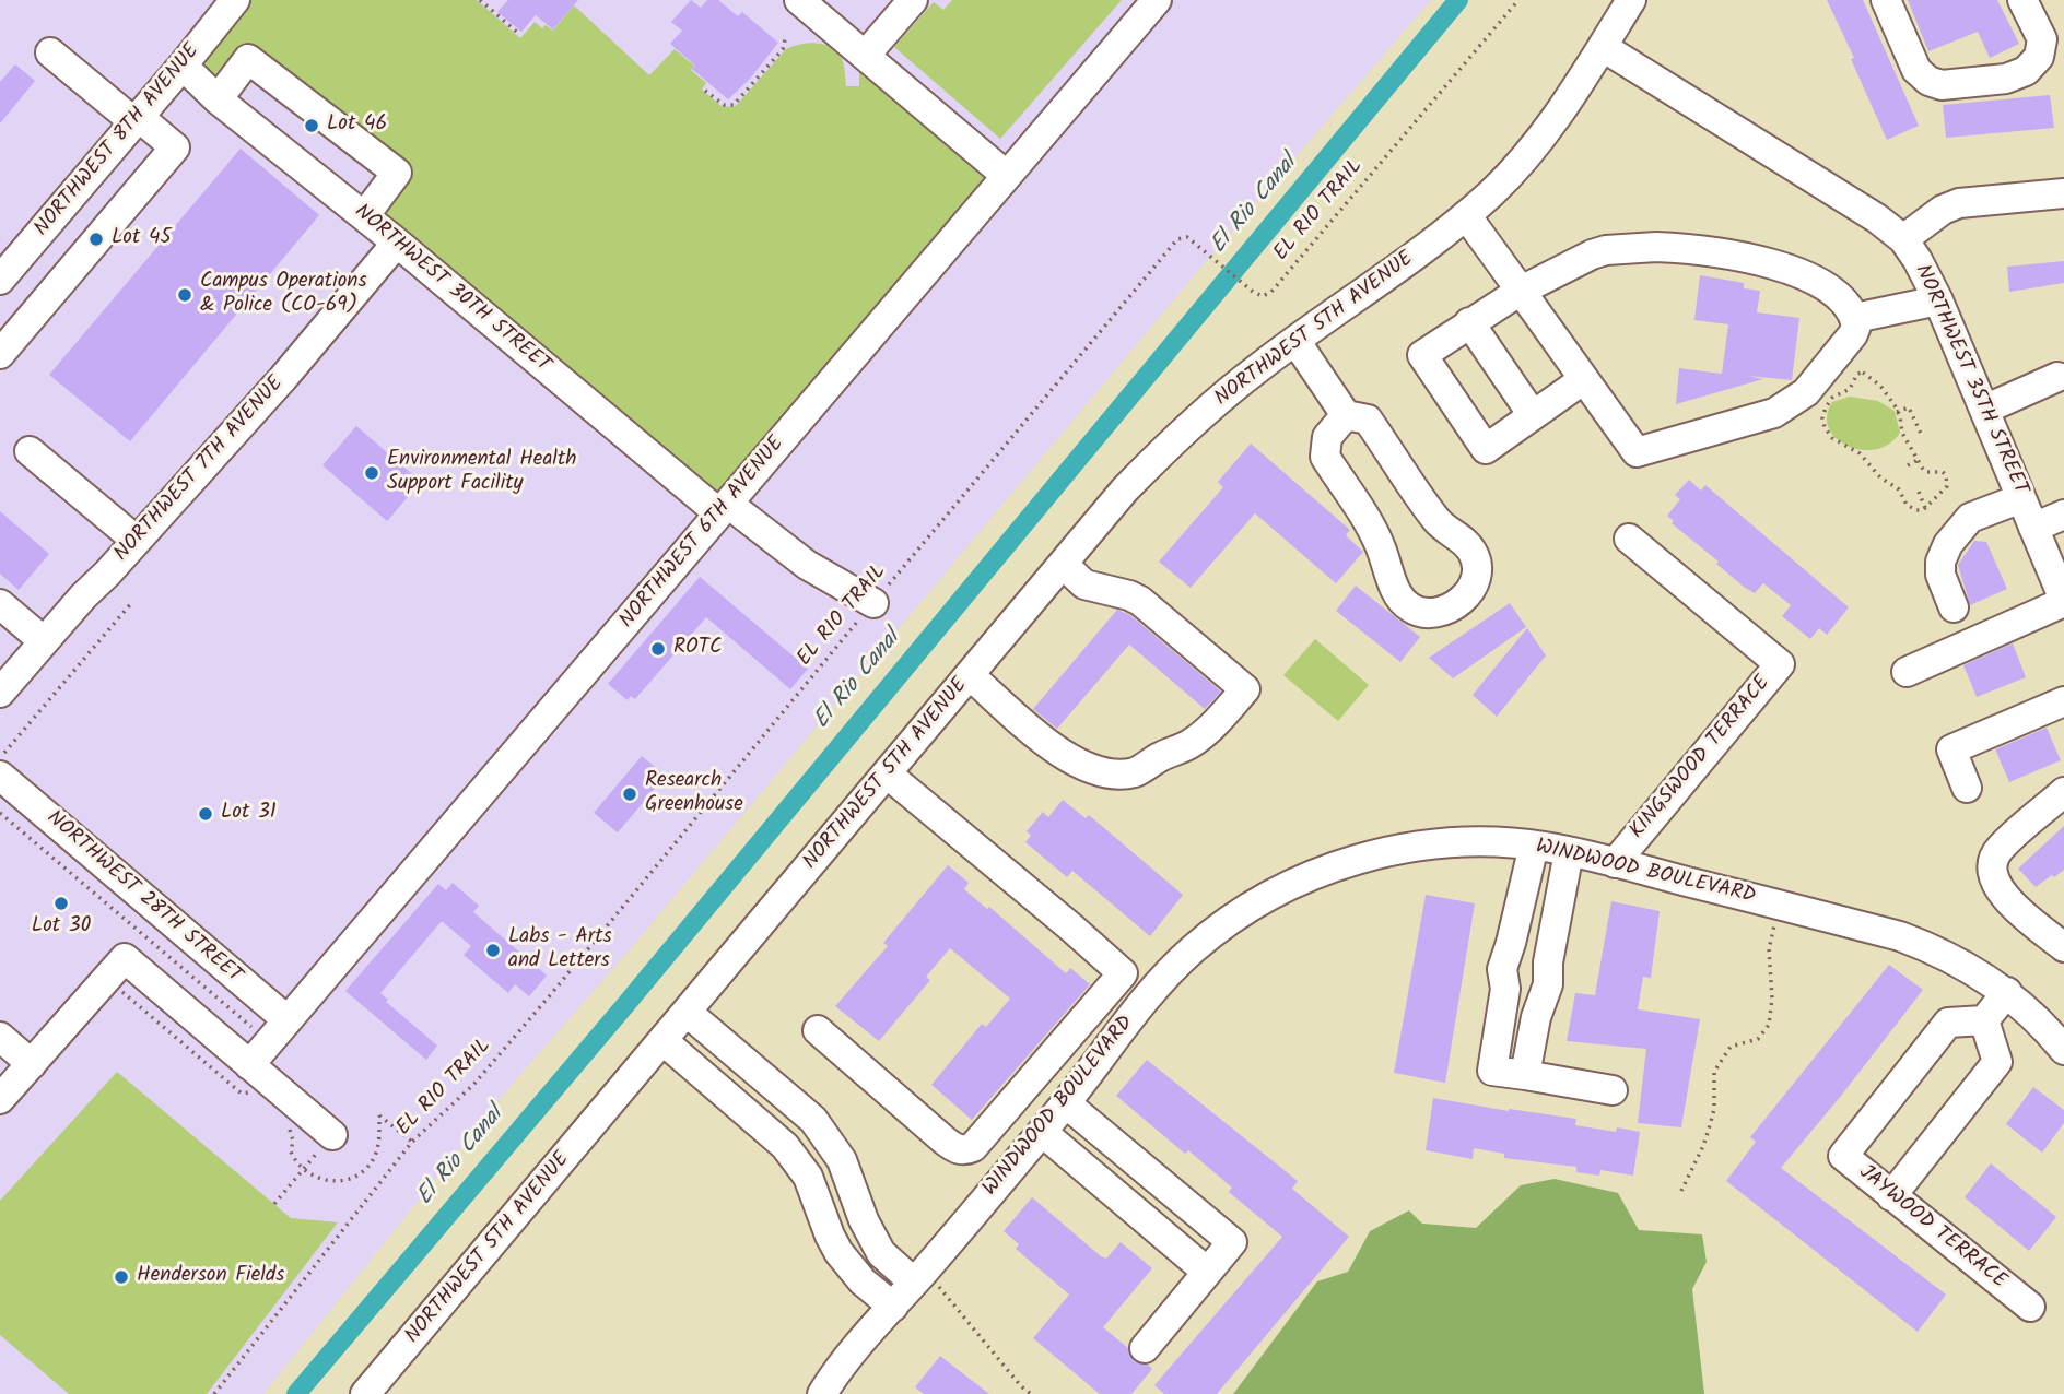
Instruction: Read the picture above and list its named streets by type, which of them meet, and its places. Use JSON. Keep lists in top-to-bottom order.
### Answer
{
  "streets": {
    "street": [
      "NORTHWEST 8TH AVENUE",
      "NORTHWEST 30TH STREET",
      "NORTHWEST 5TH AVENUE",
      "NORTHWEST 35TH STREET",
      "NORTHWEST 7TH AVENUE",
      "NORTHWEST 6TH AVENUE",
      "KINGSWOOD TERRACE",
      "WINDWOOD BOULEVARD",
      "NORTHWEST 28TH STREET",
      "JAYWOOD TERRACE"
    ],
    "path": ["EL RIO TRAIL"]
  },
  "crossings": [
    ["NORTHWEST 8TH AVENUE", "NORTHWEST 30TH STREET"],
    ["EL RIO TRAIL", "NORTHWEST 30TH STREET"],
    ["NORTHWEST 30TH STREET", "NORTHWEST 7TH AVENUE"],
    ["NORTHWEST 30TH STREET", "NORTHWEST 6TH AVENUE"],
    ["NORTHWEST 5TH AVENUE", "NORTHWEST 35TH STREET"],
    ["NORTHWEST 6TH AVENUE", "NORTHWEST 28TH STREET"],
    ["KINGSWOOD TERRACE", "WINDWOOD BOULEVARD"]
  ],
  "water": ["El Rio Canal"],
  "places": [
    "Lot 46",
    "Lot 45",
    "Campus Operations & Police (CO-69)",
    "Environmental Health Support Facility",
    "ROTC",
    "Research Greenhouse",
    "Lot 31",
    "Lot 30",
    "Labs - Arts and Letters",
    "Henderson Fields"
  ]
}
